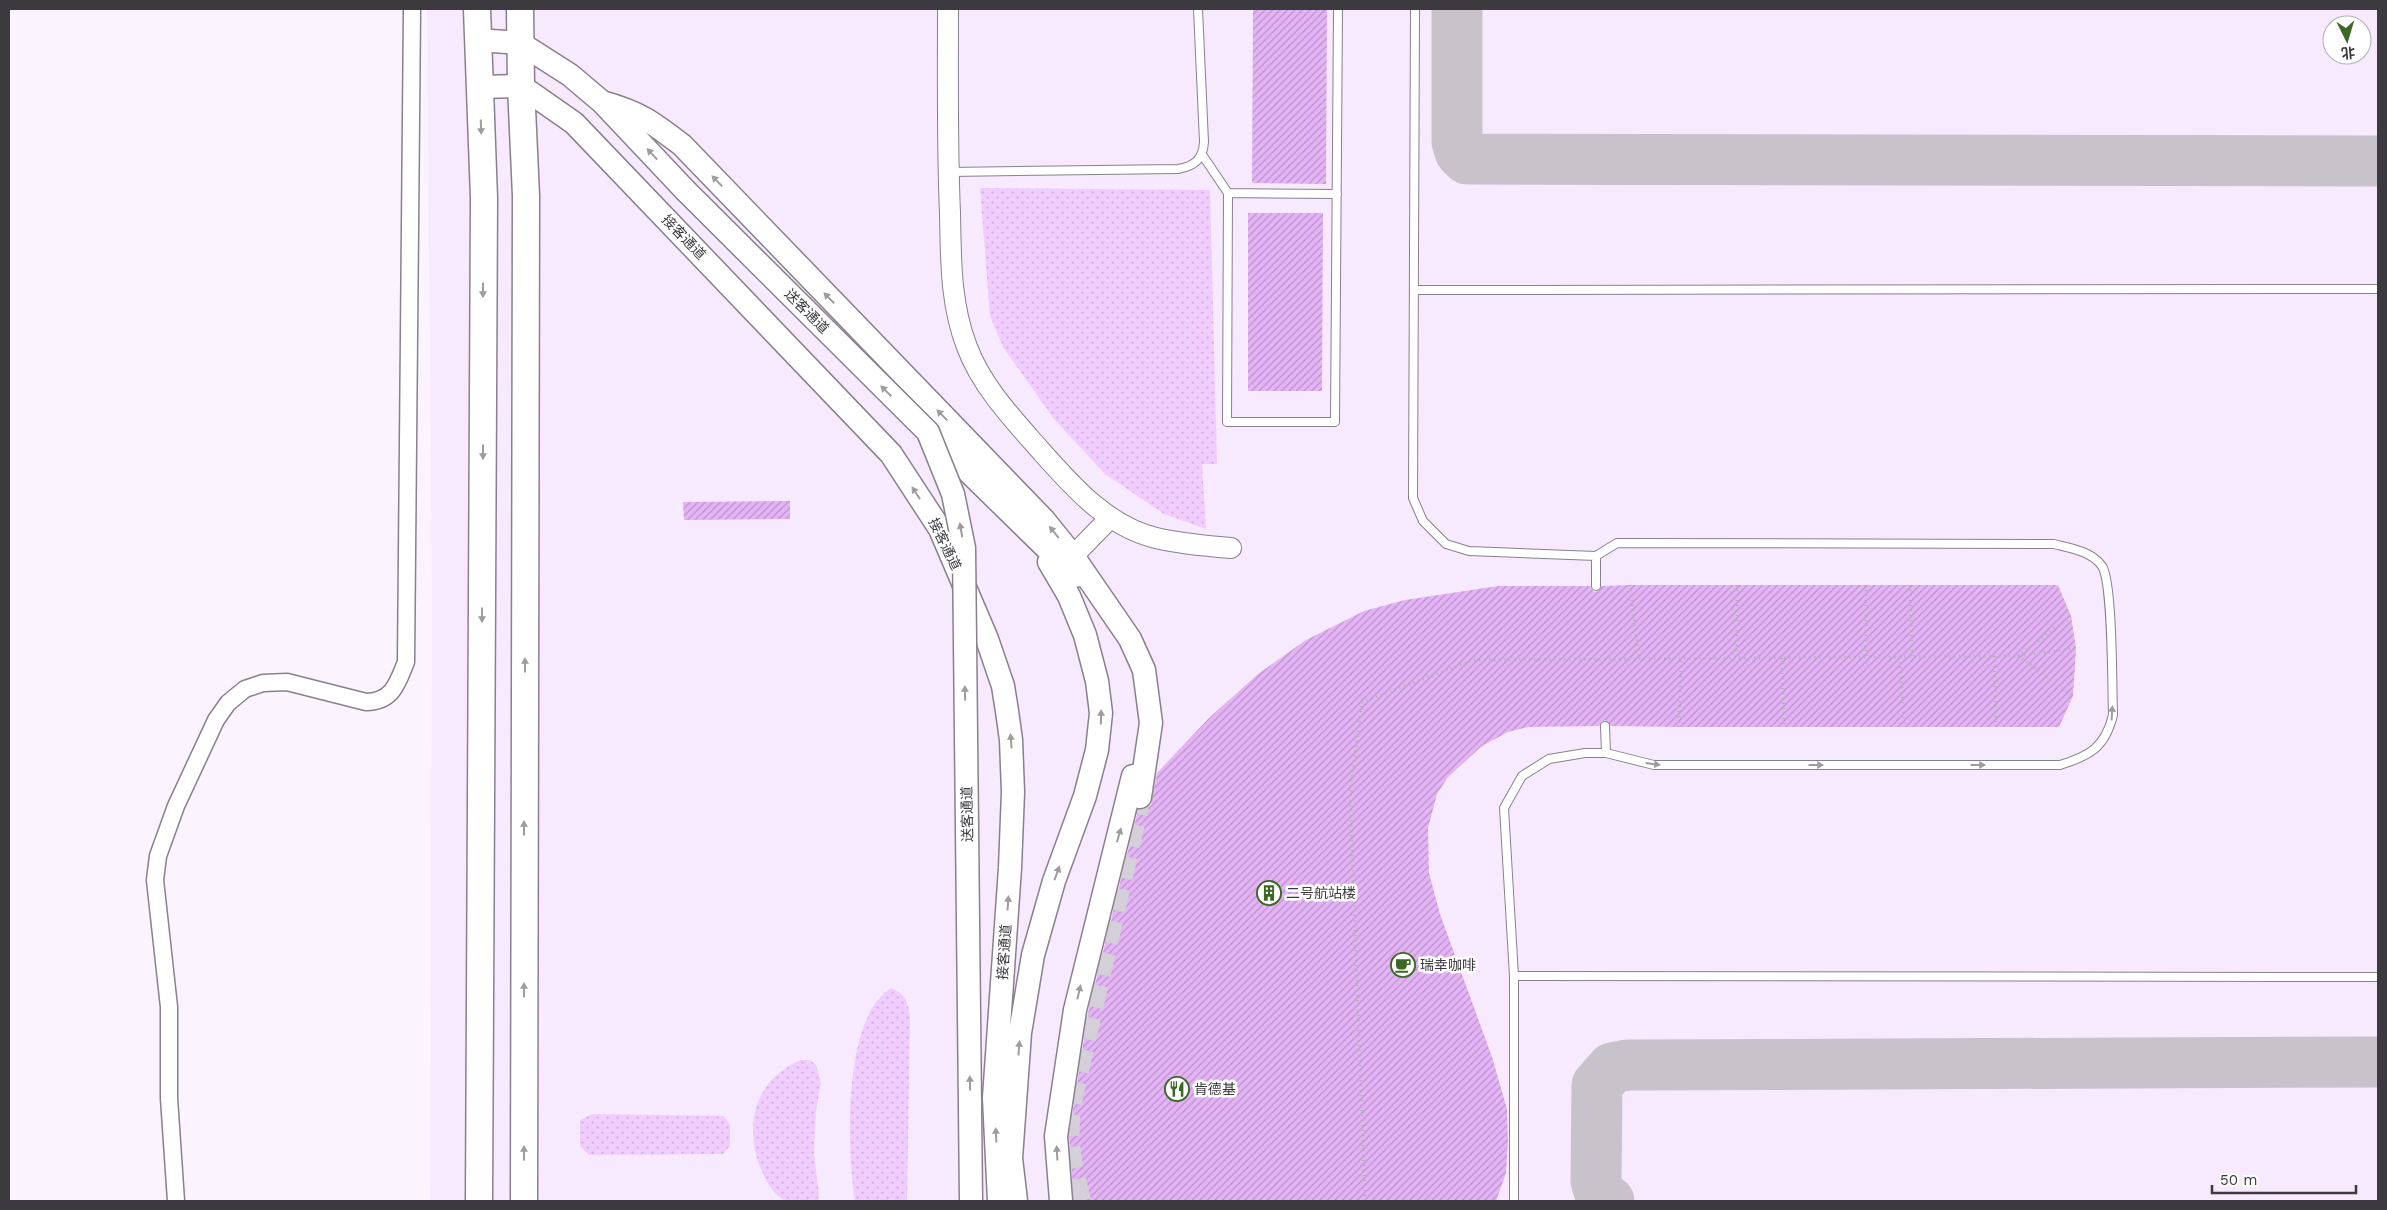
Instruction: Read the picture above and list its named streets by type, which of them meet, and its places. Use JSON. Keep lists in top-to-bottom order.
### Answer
{
  "streets": {
    "main road": ["接客通道", "送客通道"]
  },
  "one_way": ["送客通道"],
  "places": {
    "building": ["二号航站楼"],
    "cafe": ["瑞幸咖啡"],
    "restaurant": ["肯德基"]
  },
  "scale_bar": "50 m",
  "north": "bottom"
}
